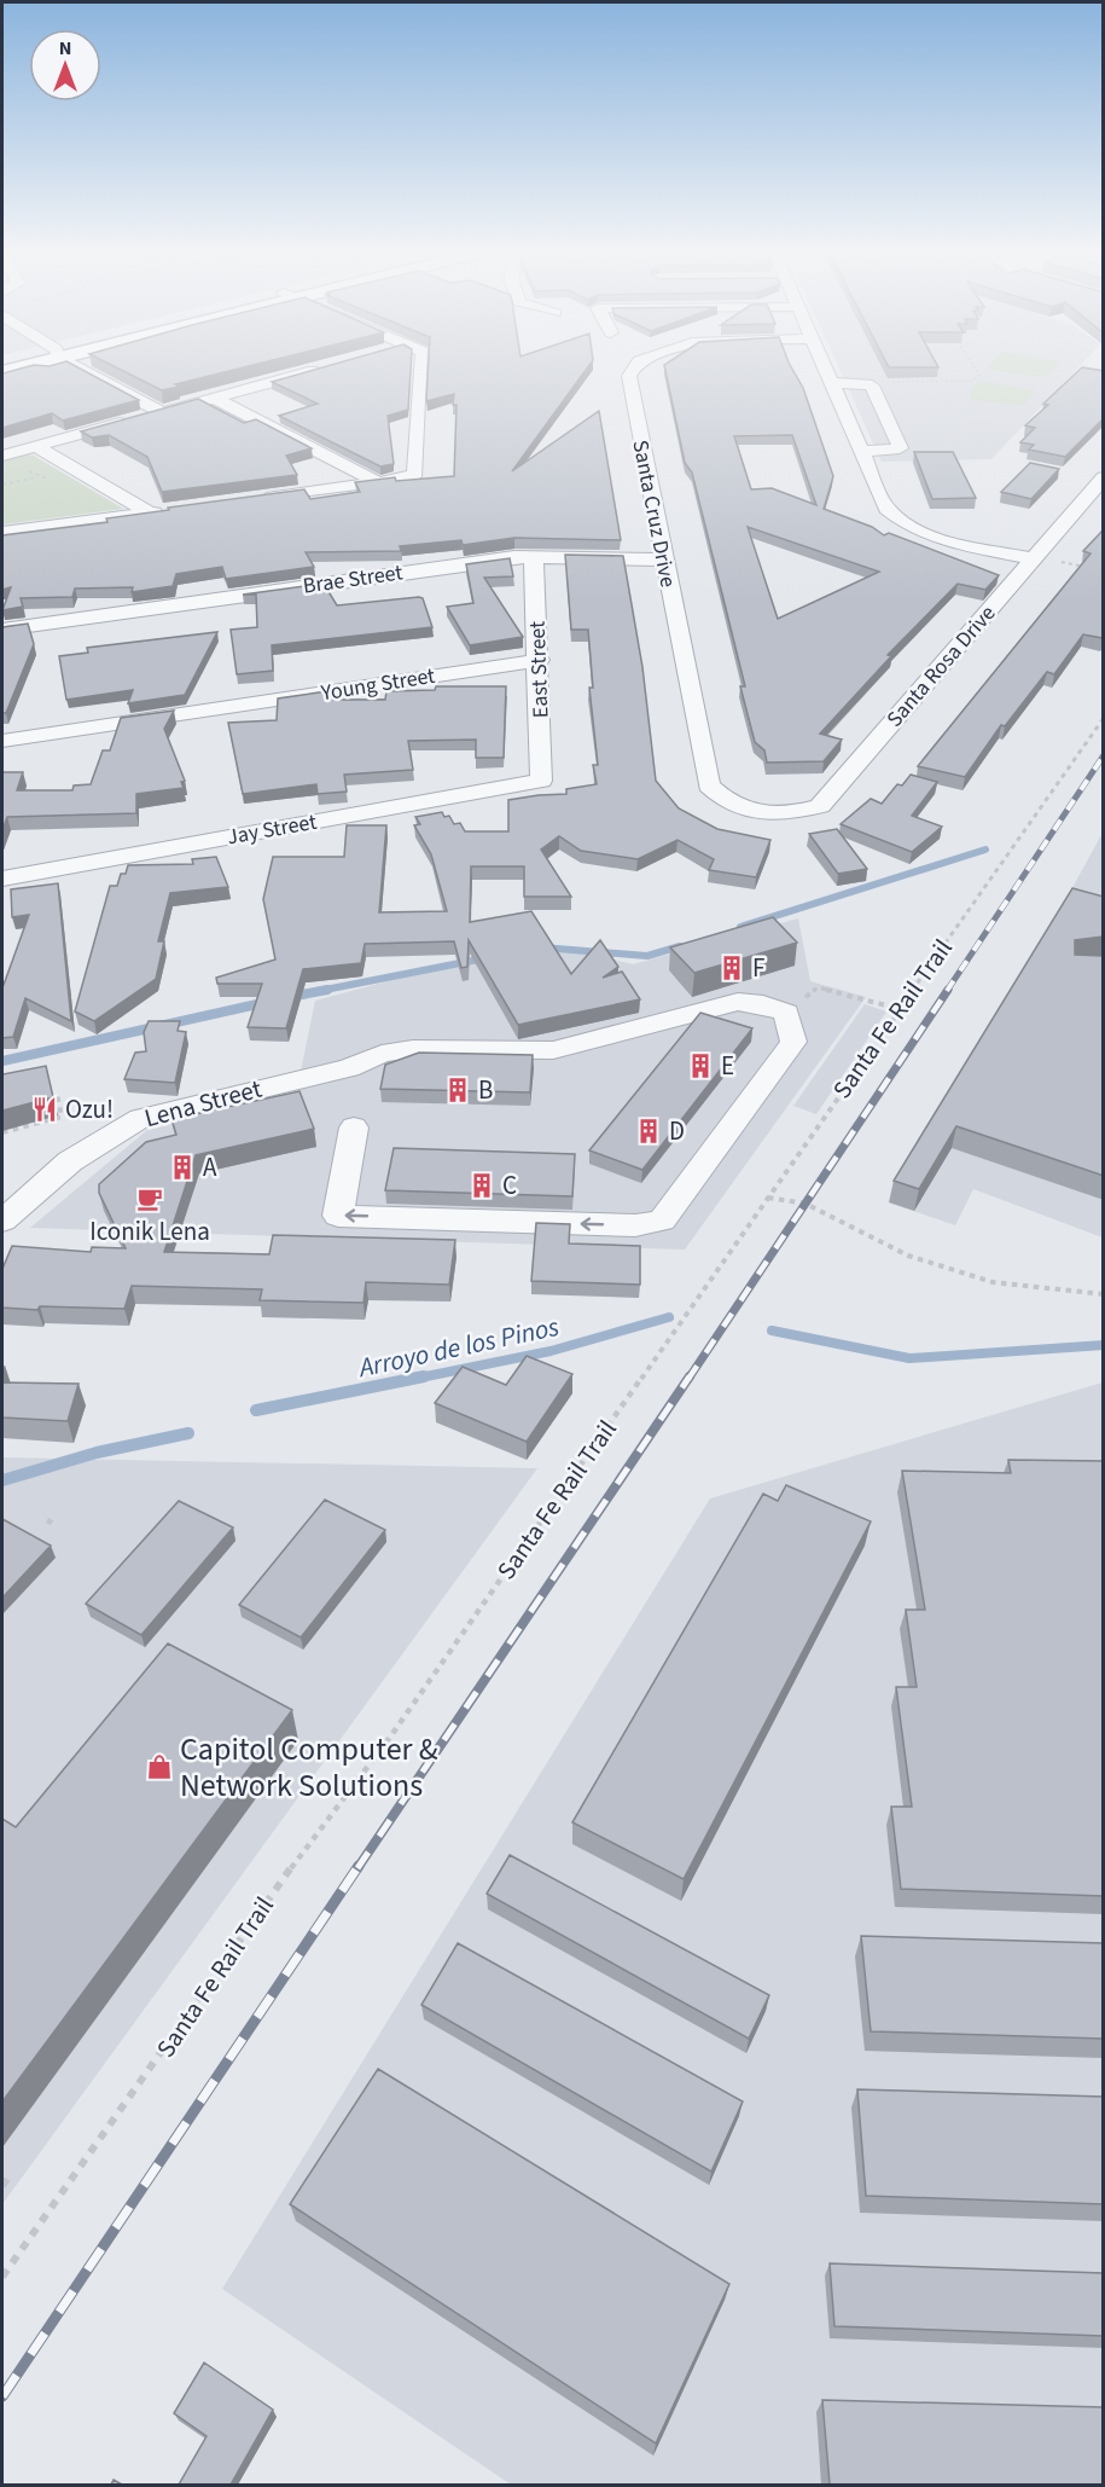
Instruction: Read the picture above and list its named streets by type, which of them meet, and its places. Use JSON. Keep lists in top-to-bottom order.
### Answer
{
  "streets": {
    "street": [
      "Santa Cruz Drive",
      "Brae Street",
      "Santa Rosa Drive",
      "East Street",
      "Young Street",
      "Jay Street",
      "Lena Street"
    ],
    "path": ["Santa Fe Rail Trail"]
  },
  "crossings": [
    ["Santa Cruz Drive", "Brae Street"],
    ["Santa Cruz Drive", "Santa Rosa Drive"],
    ["Brae Street", "East Street"],
    ["East Street", "Young Street"],
    ["East Street", "Jay Street"]
  ],
  "water": ["Arroyo de los Pinos"],
  "places": {
    "building": [
      "F",
      "E",
      "B",
      "D",
      "A",
      "C"
    ],
    "restaurant": ["Ozu!"],
    "cafe": ["Iconik Lena"],
    "shop": ["Capitol Computer & Network Solutions"]
  },
  "north": "top"
}
